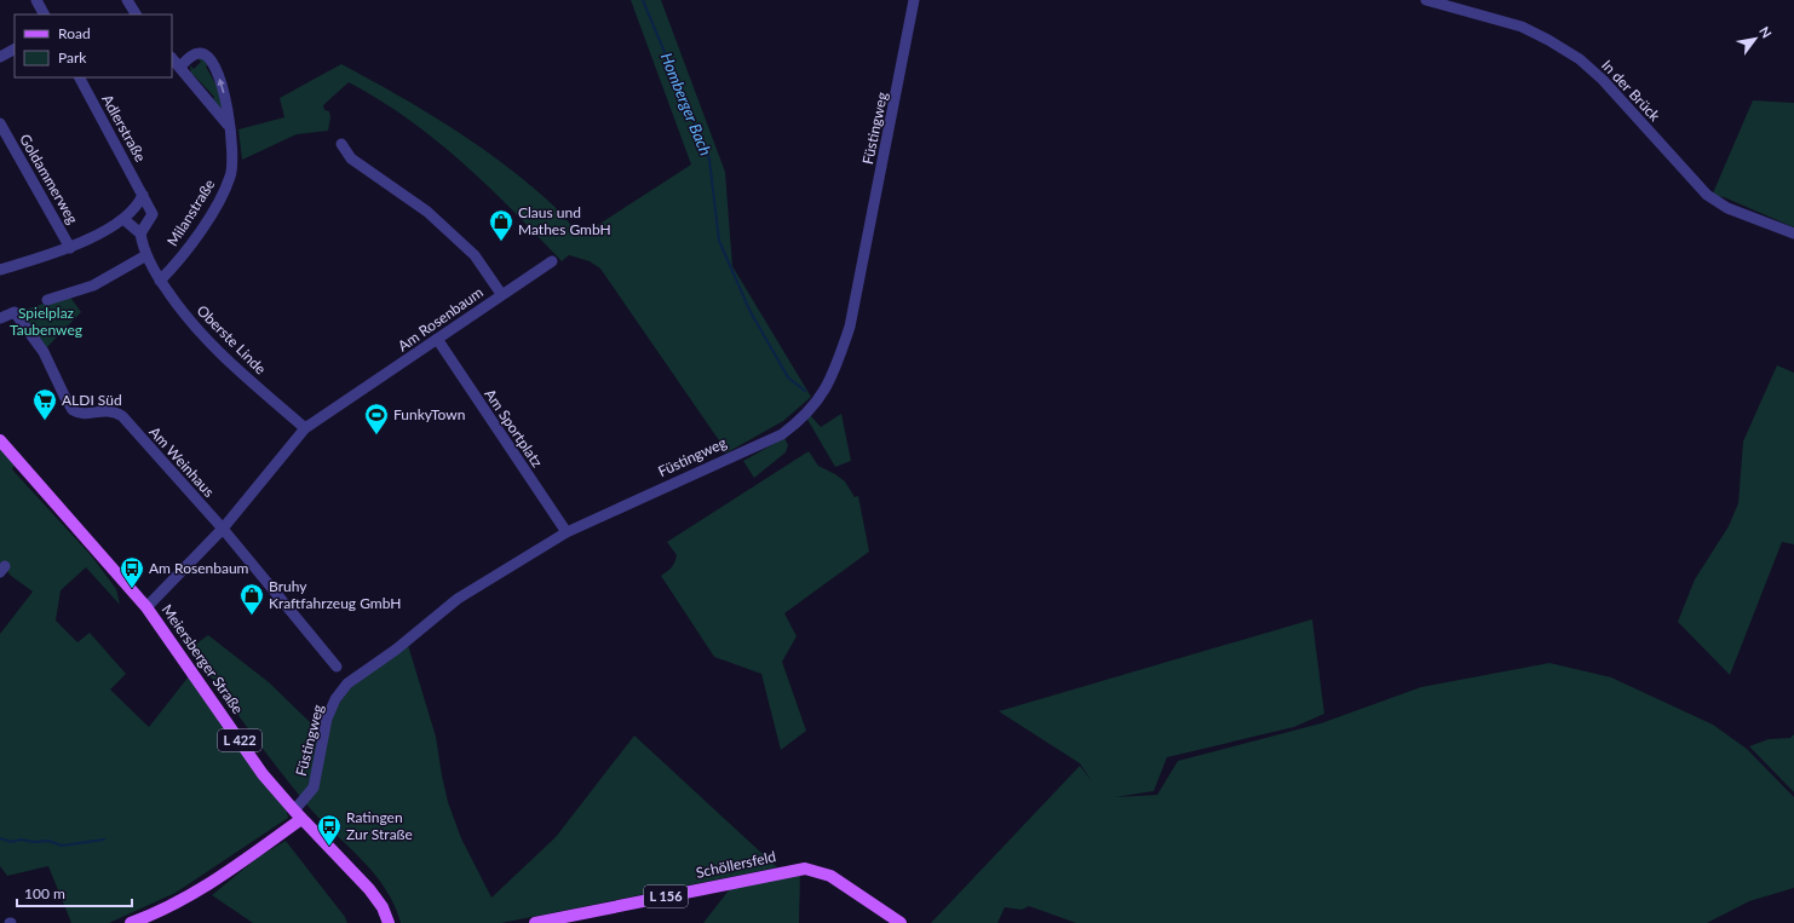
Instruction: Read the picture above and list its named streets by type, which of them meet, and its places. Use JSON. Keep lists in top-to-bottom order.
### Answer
{
  "streets": {
    "main road": [
      "Meiersberger Straße",
      "L 422",
      "Schöllersfeld",
      "L 156"
    ],
    "street": [
      "In der Brück",
      "Adlerstraße",
      "Füstingweg",
      "Goldammerweg",
      "Milanstraße",
      "Am Rosenbaum",
      "Oberste Linde",
      "Am Sportplatz",
      "Am Weinhaus"
    ]
  },
  "crossings": [
    ["Adlerstraße", "Oberste Linde"],
    ["Füstingweg", "Am Sportplatz"],
    ["Füstingweg", "Meiersberger Straße"],
    ["Milanstraße", "Oberste Linde"],
    ["Am Rosenbaum", "Oberste Linde"],
    ["Am Rosenbaum", "Am Sportplatz"],
    ["Am Rosenbaum", "Am Weinhaus"],
    ["Am Rosenbaum", "Meiersberger Straße"]
  ],
  "water": ["Homberger Bach"],
  "parks": ["Spielplaz Taubenweg"],
  "places": {
    "shop": ["Claus und Mathes GmbH", "Bruhy Kraftfahrzeug GmbH"],
    "supermarket": ["ALDI Süd"],
    "sports": ["FunkyTown"],
    "bus stop": ["Am Rosenbaum", "Ratingen Zur Straße"]
  },
  "legend": ["Road", "Park"],
  "scale_bar": "100 m",
  "north": "top right"
}
